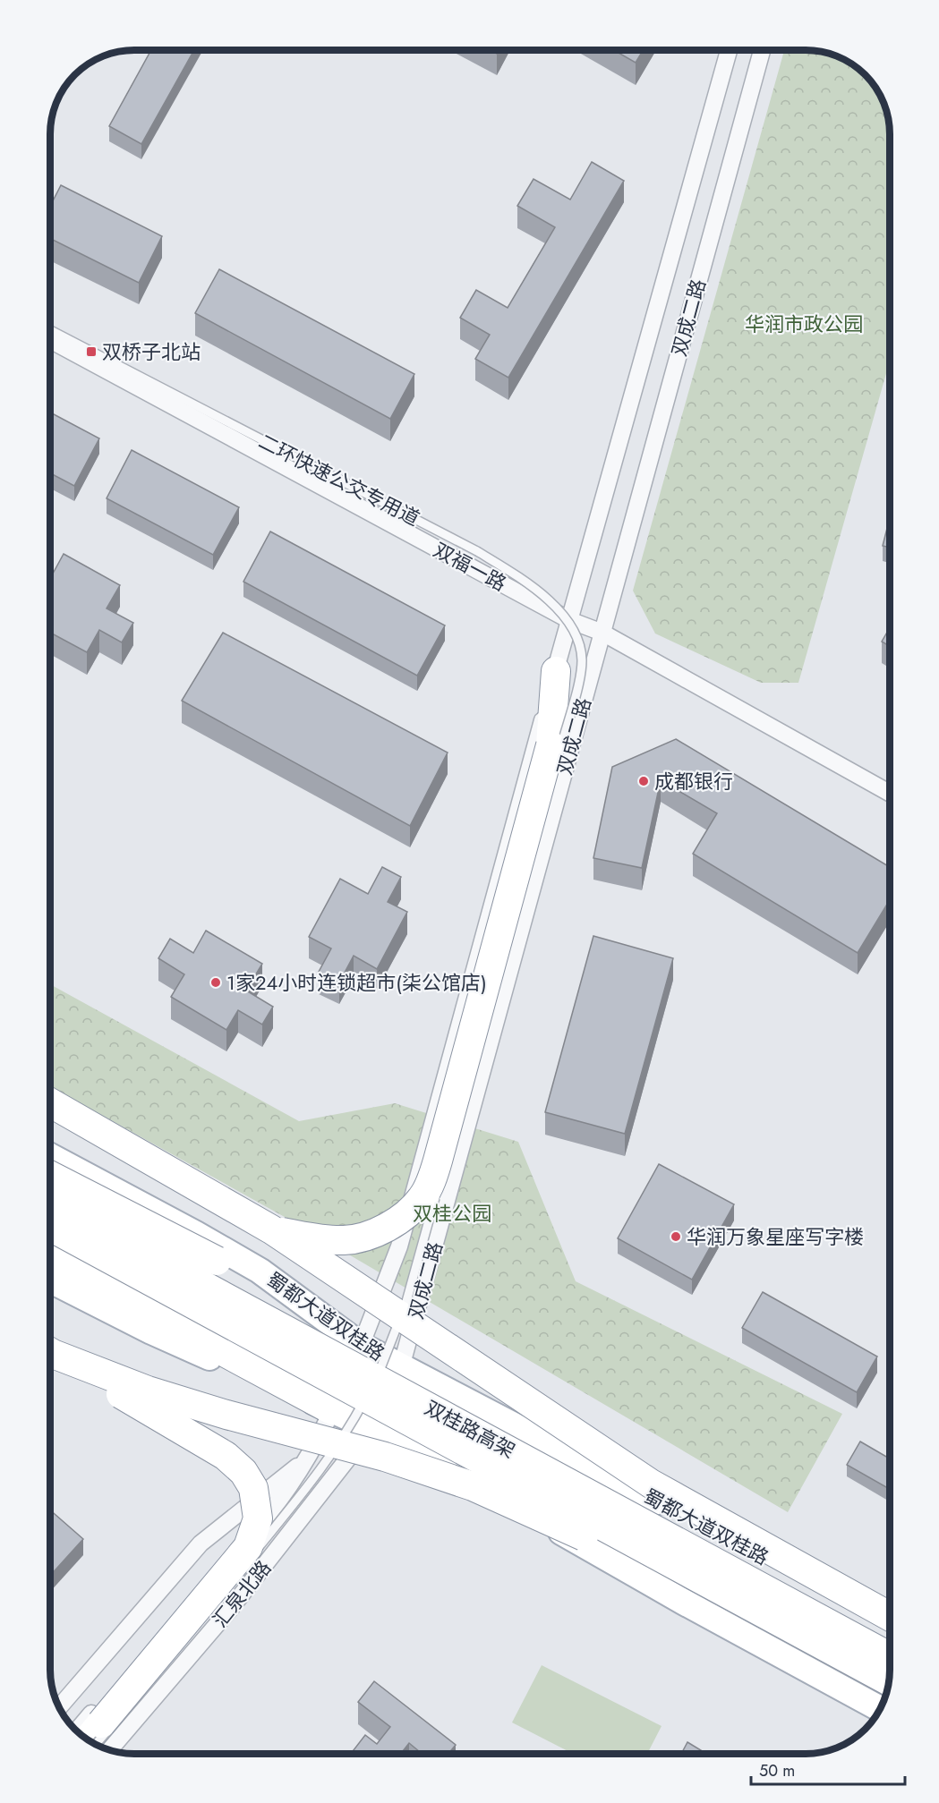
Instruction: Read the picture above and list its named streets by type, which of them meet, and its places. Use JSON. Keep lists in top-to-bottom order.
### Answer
{
  "streets": {
    "highway": ["双桂路高架"],
    "main road": ["蜀都大道双桂路"],
    "street": ["双成二路", "双福一路", "汇泉北路"],
    "lane": ["二环快速公交专用道"]
  },
  "crossings": [
    ["双成二路", "双福一路"],
    ["双成二路", "蜀都大道双桂路"],
    ["双成二路", "汇泉北路"]
  ],
  "parks": ["华润市政公园", "双桂公园"],
  "places": {
    "transit": ["双桥子北站"],
    "other": ["成都银行", "1家24小时连锁超市(柒公馆店)", "华润万象星座写字楼"]
  },
  "scale_bar": "50 m"
}
